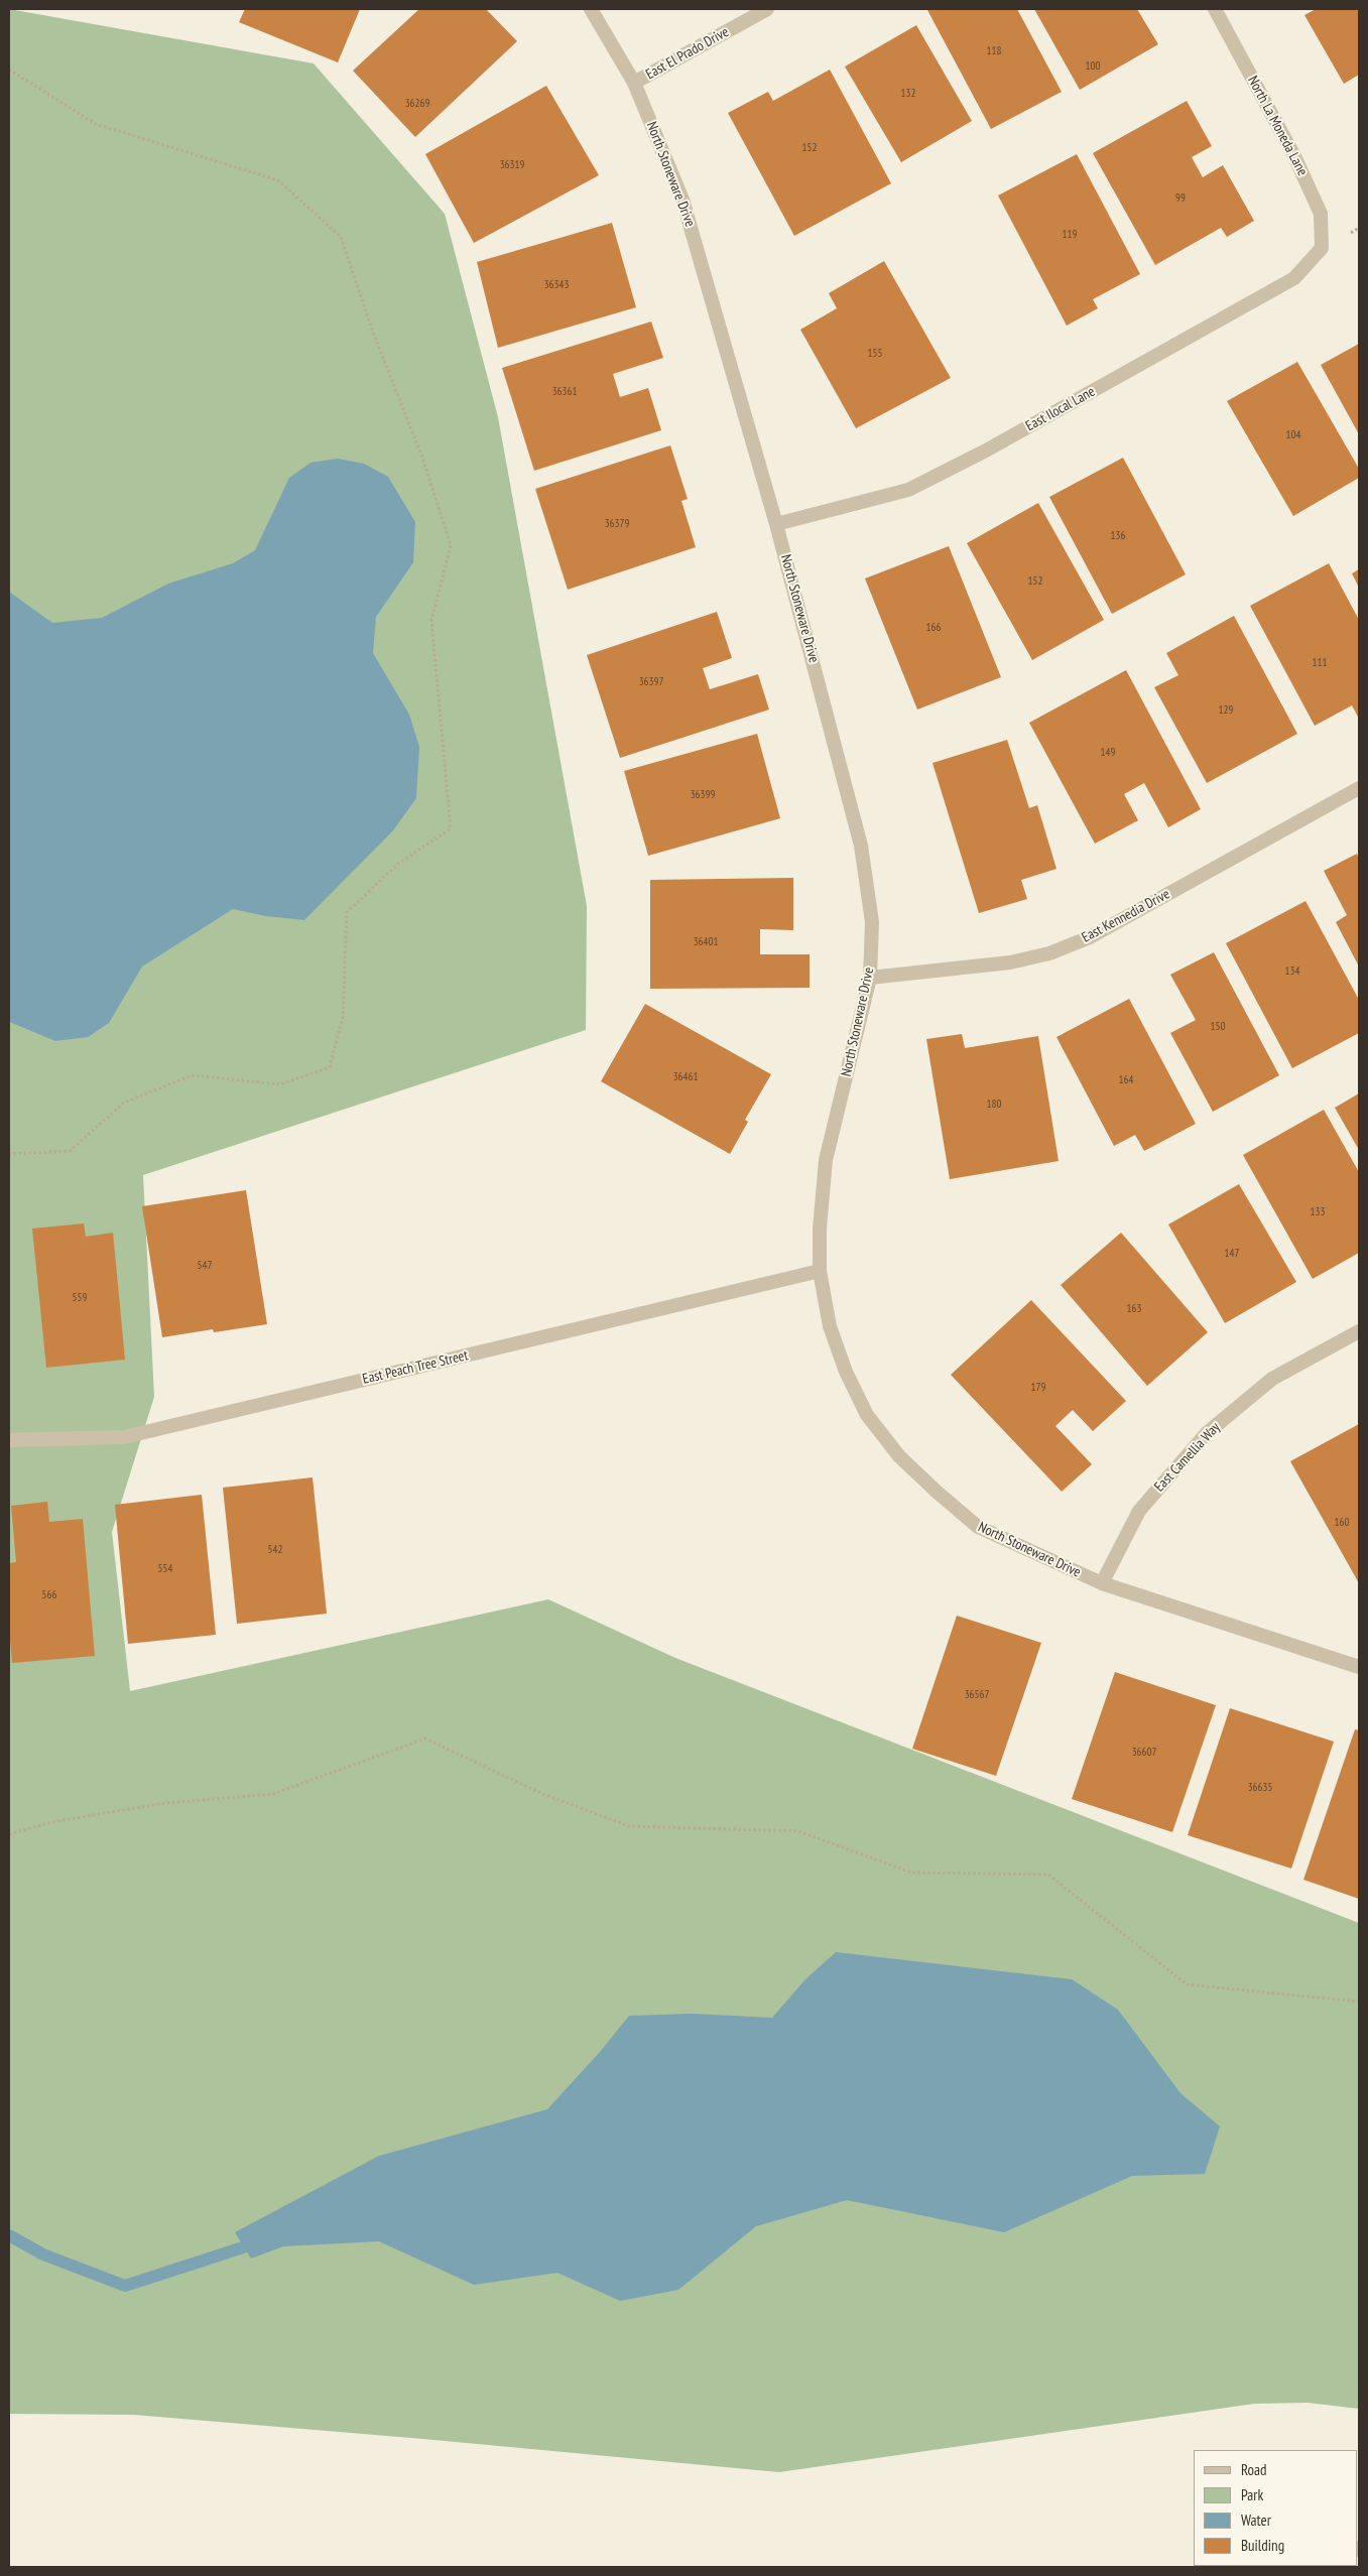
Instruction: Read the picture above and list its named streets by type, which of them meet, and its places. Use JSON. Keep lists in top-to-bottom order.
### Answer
{
  "streets": {
    "street": [
      "East El Prado Drive",
      "North La Moneda Lane",
      "North Stoneware Drive",
      "East Ilocal Lane",
      "East Kennedia Drive",
      "East Peach Tree Street",
      "East Camellia Way"
    ]
  },
  "crossings": [
    ["East El Prado Drive", "North Stoneware Drive"],
    ["North La Moneda Lane", "East Ilocal Lane"],
    ["North Stoneware Drive", "East Ilocal Lane"],
    ["North Stoneware Drive", "East Kennedia Drive"],
    ["North Stoneware Drive", "East Peach Tree Street"],
    ["North Stoneware Drive", "East Camellia Way"]
  ],
  "house_numbers": [
    "118",
    "100",
    "132",
    "36269",
    "152",
    "36319",
    "99",
    "119",
    "36343",
    "155",
    "36361",
    "104",
    "36379",
    "136",
    "152",
    "166",
    "111",
    "36397",
    "129",
    "149",
    "36399",
    "36401",
    "134",
    "150",
    "36461",
    "164",
    "180",
    "133",
    "147",
    "547",
    "559",
    "163",
    "179",
    "160",
    "542",
    "554",
    "566",
    "36567",
    "36607",
    "36635"
  ],
  "legend": [
    "Road",
    "Park",
    "Water",
    "Building"
  ]
}
